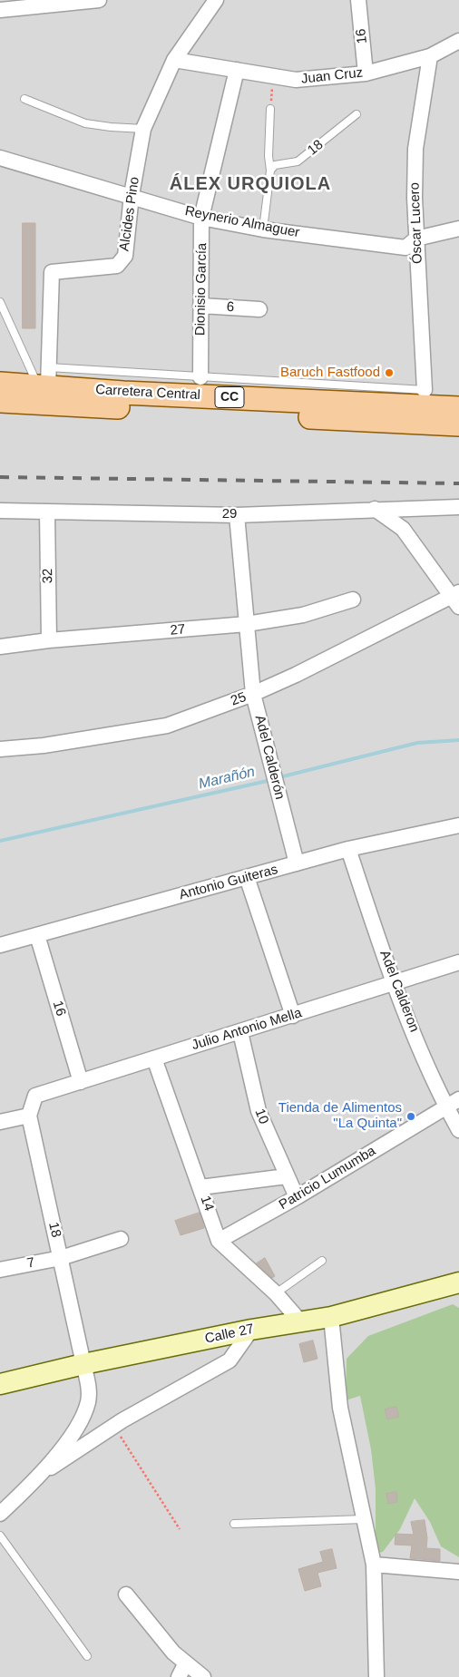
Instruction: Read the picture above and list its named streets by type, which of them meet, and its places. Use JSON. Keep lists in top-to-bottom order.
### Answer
{
  "streets": {
    "main road": ["Carretera Central", "CC", "Calle 27"],
    "street": [
      "16",
      "Juan Cruz",
      "18",
      "Alcides Pino",
      "Reynerio Almaguer",
      "Óscar Lucero",
      "Dionisio García",
      "6",
      "29",
      "32",
      "27",
      "25",
      "Adel Calderón",
      "Antonio Guiteras",
      "Adel Calderon",
      "Julio Antonio Mella",
      "10",
      "Patricio Lumumba",
      "14",
      "7"
    ]
  },
  "crossings": [
    ["16", "Juan Cruz"],
    ["16", "Antonio Guiteras"],
    ["16", "Julio Antonio Mella"],
    ["Juan Cruz", "Alcides Pino"],
    ["Juan Cruz", "Óscar Lucero"],
    ["Juan Cruz", "Dionisio García"],
    ["18", "Julio Antonio Mella"],
    ["18", "7"],
    ["18", "Calle 27"],
    ["Alcides Pino", "Reynerio Almaguer"],
    ["Alcides Pino", "Carretera Central"],
    ["Reynerio Almaguer", "Óscar Lucero"],
    ["Reynerio Almaguer", "Dionisio García"],
    ["Dionisio García", "6"],
    ["29", "32"],
    ["29", "Adel Calderón"],
    ["32", "27"],
    ["27", "Adel Calderón"],
    ["25", "Adel Calderón"],
    ["Adel Calderón", "Antonio Guiteras"],
    ["Antonio Guiteras", "Adel Calderon"],
    ["Adel Calderon", "Julio Antonio Mella"],
    ["Adel Calderon", "Patricio Lumumba"],
    ["Julio Antonio Mella", "10"],
    ["Julio Antonio Mella", "14"],
    ["10", "Patricio Lumumba"],
    ["Patricio Lumumba", "14"],
    ["14", "Calle 27"]
  ],
  "districts": ["ÁLEX URQUIOLA"],
  "water": ["Marañón"],
  "places": ["Baruch Fastfood", "Tienda de Alimentos \"La Quinta\""]
}
